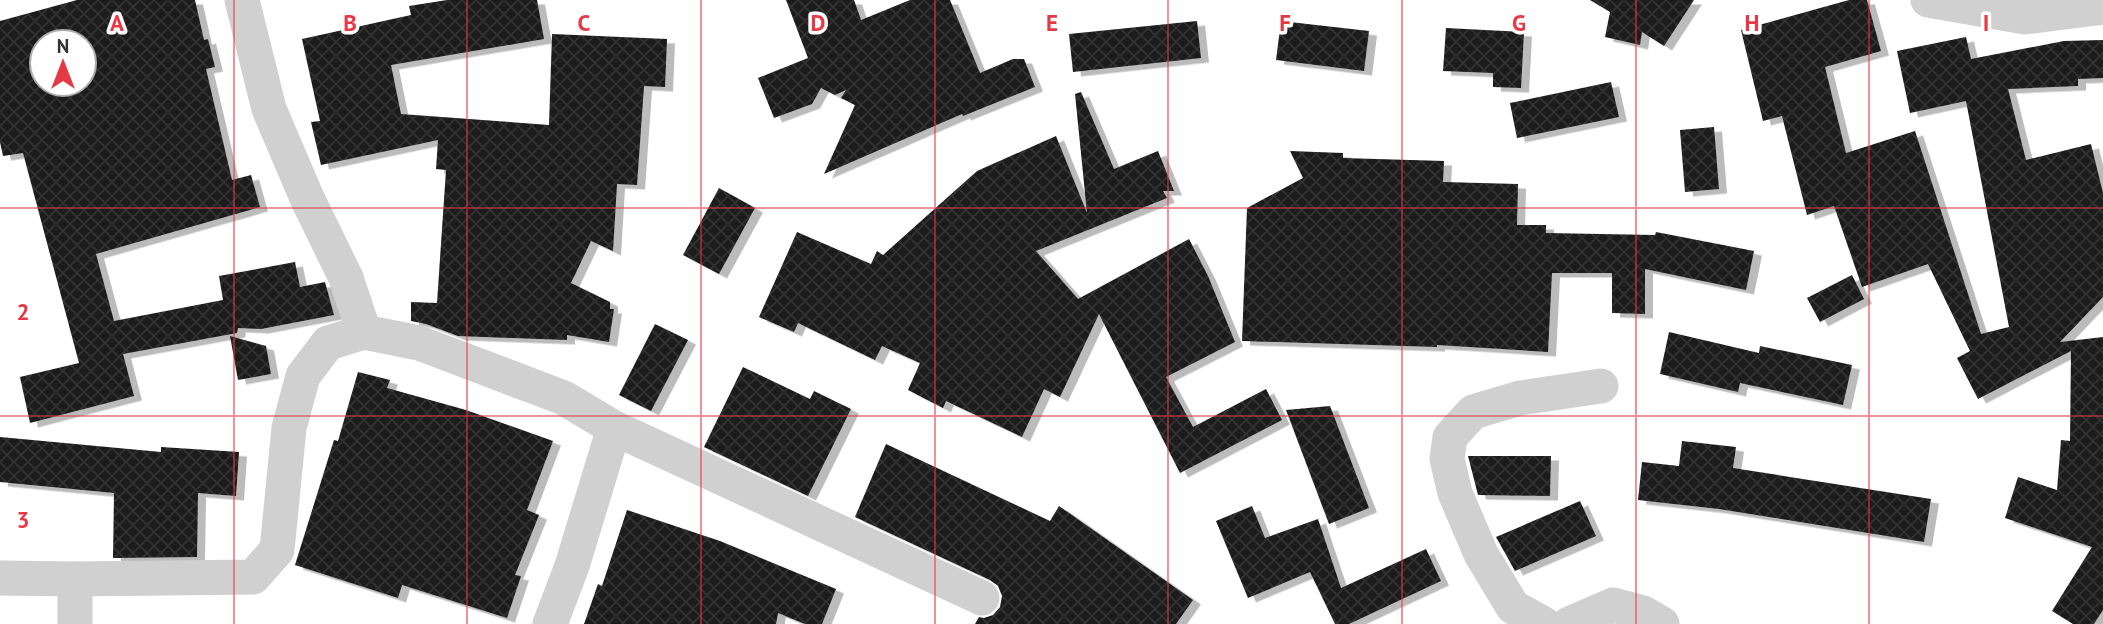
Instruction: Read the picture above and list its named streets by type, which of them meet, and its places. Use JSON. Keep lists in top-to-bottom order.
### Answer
{
  "north": "top",
  "grid": {
    "columns": [
      "A",
      "B",
      "C",
      "D",
      "E",
      "F",
      "G",
      "H",
      "I"
    ],
    "rows": ["2", "3"]
  }
}
